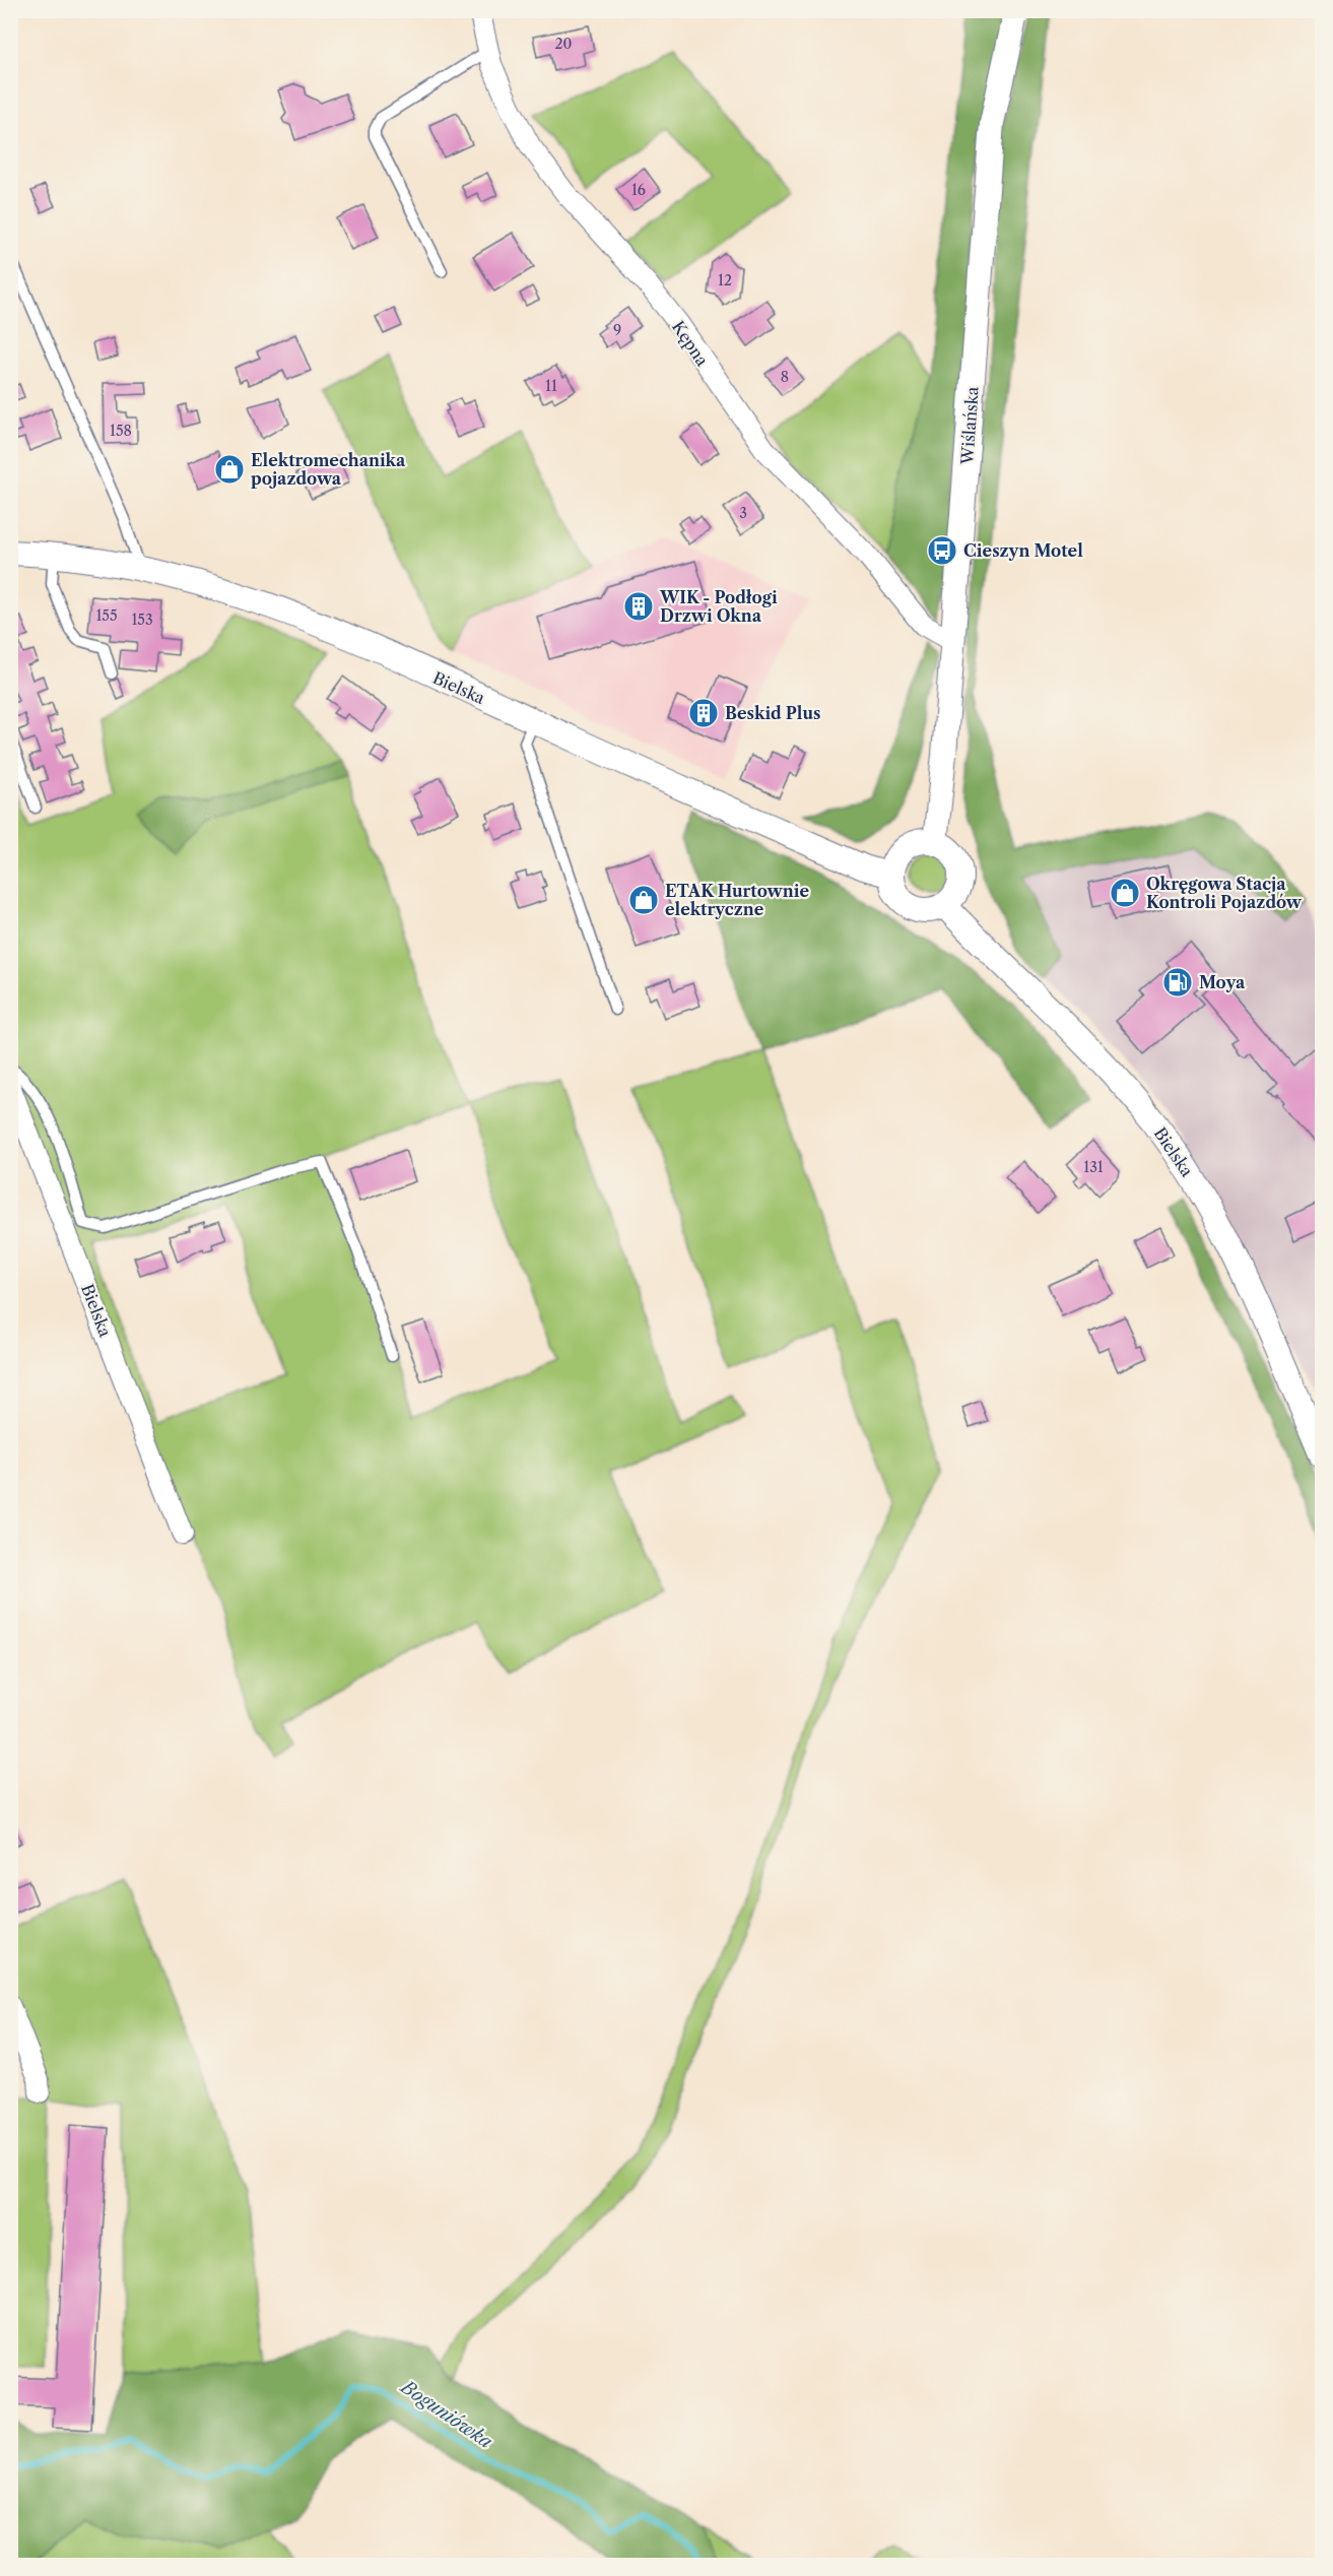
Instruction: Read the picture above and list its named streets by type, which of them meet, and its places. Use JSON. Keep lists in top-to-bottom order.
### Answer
{
  "streets": {
    "street": ["Kępna", "Wiślańska", "Bielska"]
  },
  "crossings": [
    ["Kępna", "Wiślańska"],
    ["Wiślańska", "Bielska"]
  ],
  "water": ["Boguniówka"],
  "places": {
    "shop": ["Elektromechanika pojazdowa", "Okręgowa Stacja Kontroli Pojazdów", "ETAK Hurtownie elektryczne"],
    "bus stop": ["Cieszyn Motel"],
    "building": ["WIK - Podłogi Drzwi Okna", "Beskid Plus"],
    "fuel station": ["Moya"]
  },
  "house_numbers": [
    "20",
    "16",
    "12",
    "9",
    "8",
    "11",
    "158",
    "3",
    "155",
    "153",
    "131"
  ]
}
